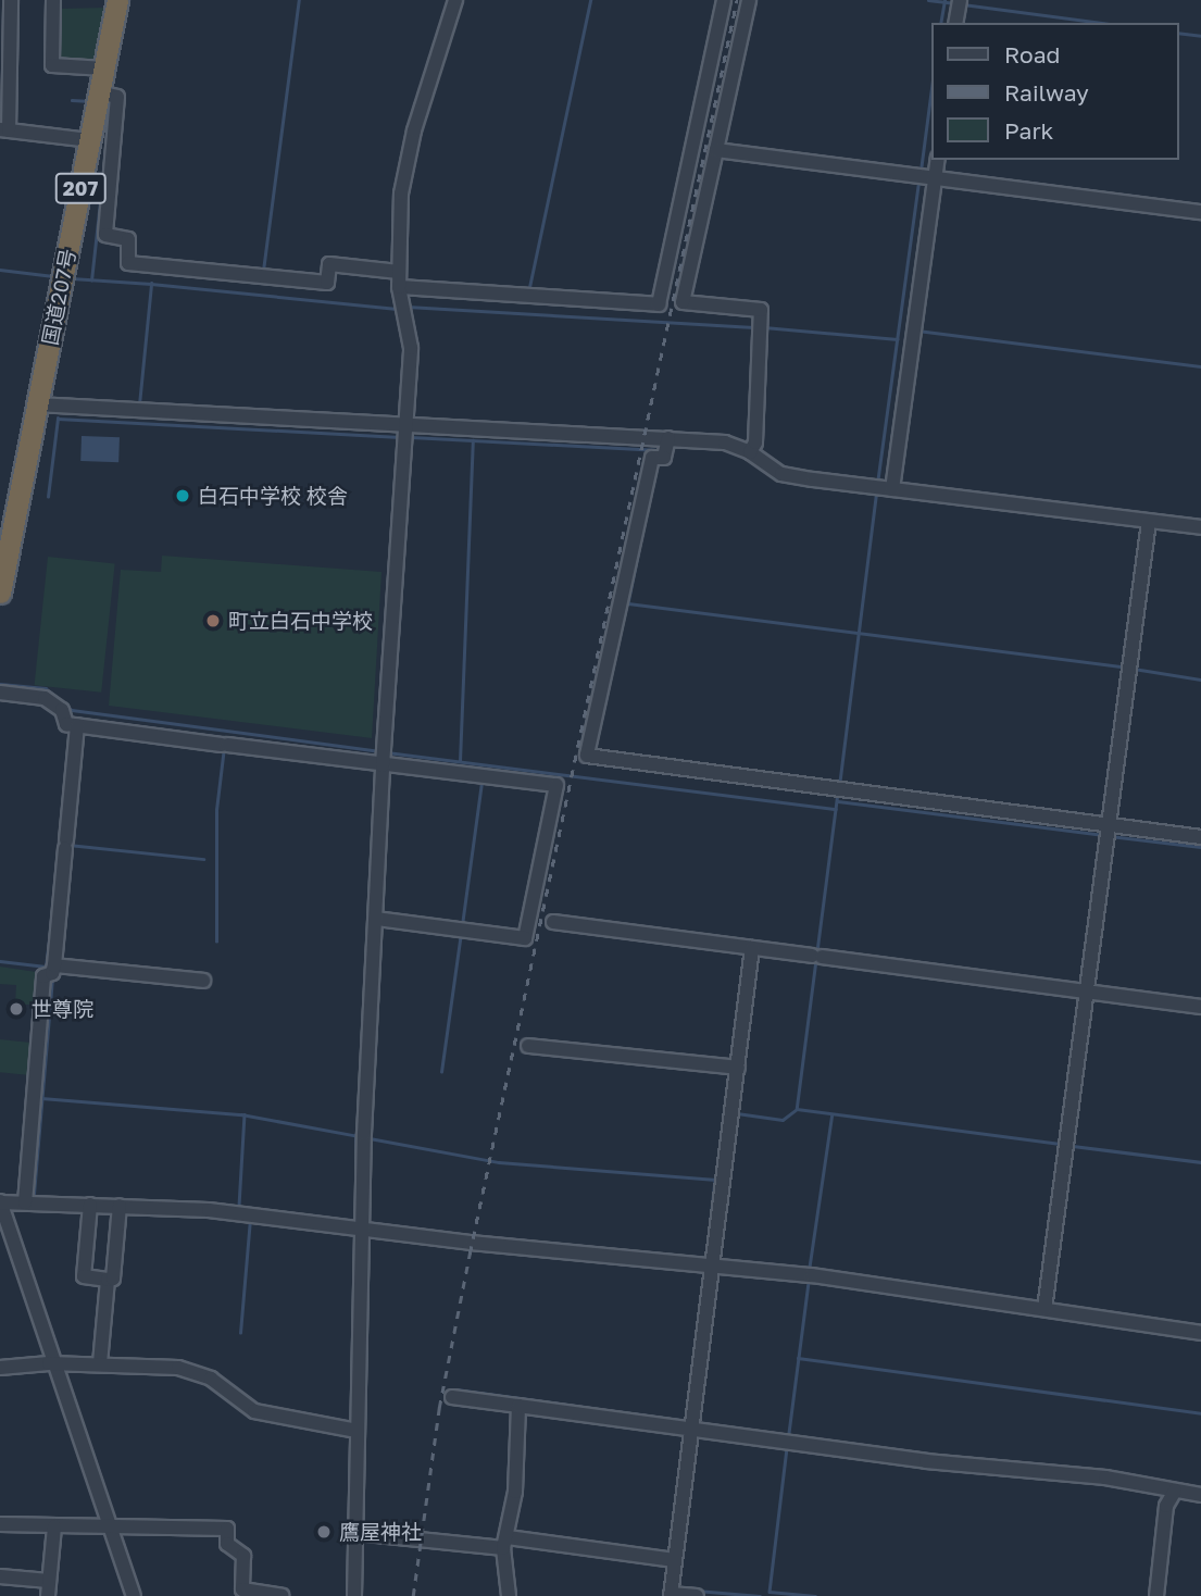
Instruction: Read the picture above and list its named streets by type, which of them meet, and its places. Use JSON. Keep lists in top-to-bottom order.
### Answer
{
  "streets": {
    "highway": ["207", "国道207号"]
  },
  "places": [
    "白石中学校 校舎",
    "町立白石中学校",
    "世尊院",
    "鷹屋神社"
  ],
  "legend": ["Road", "Railway", "Park"]
}
